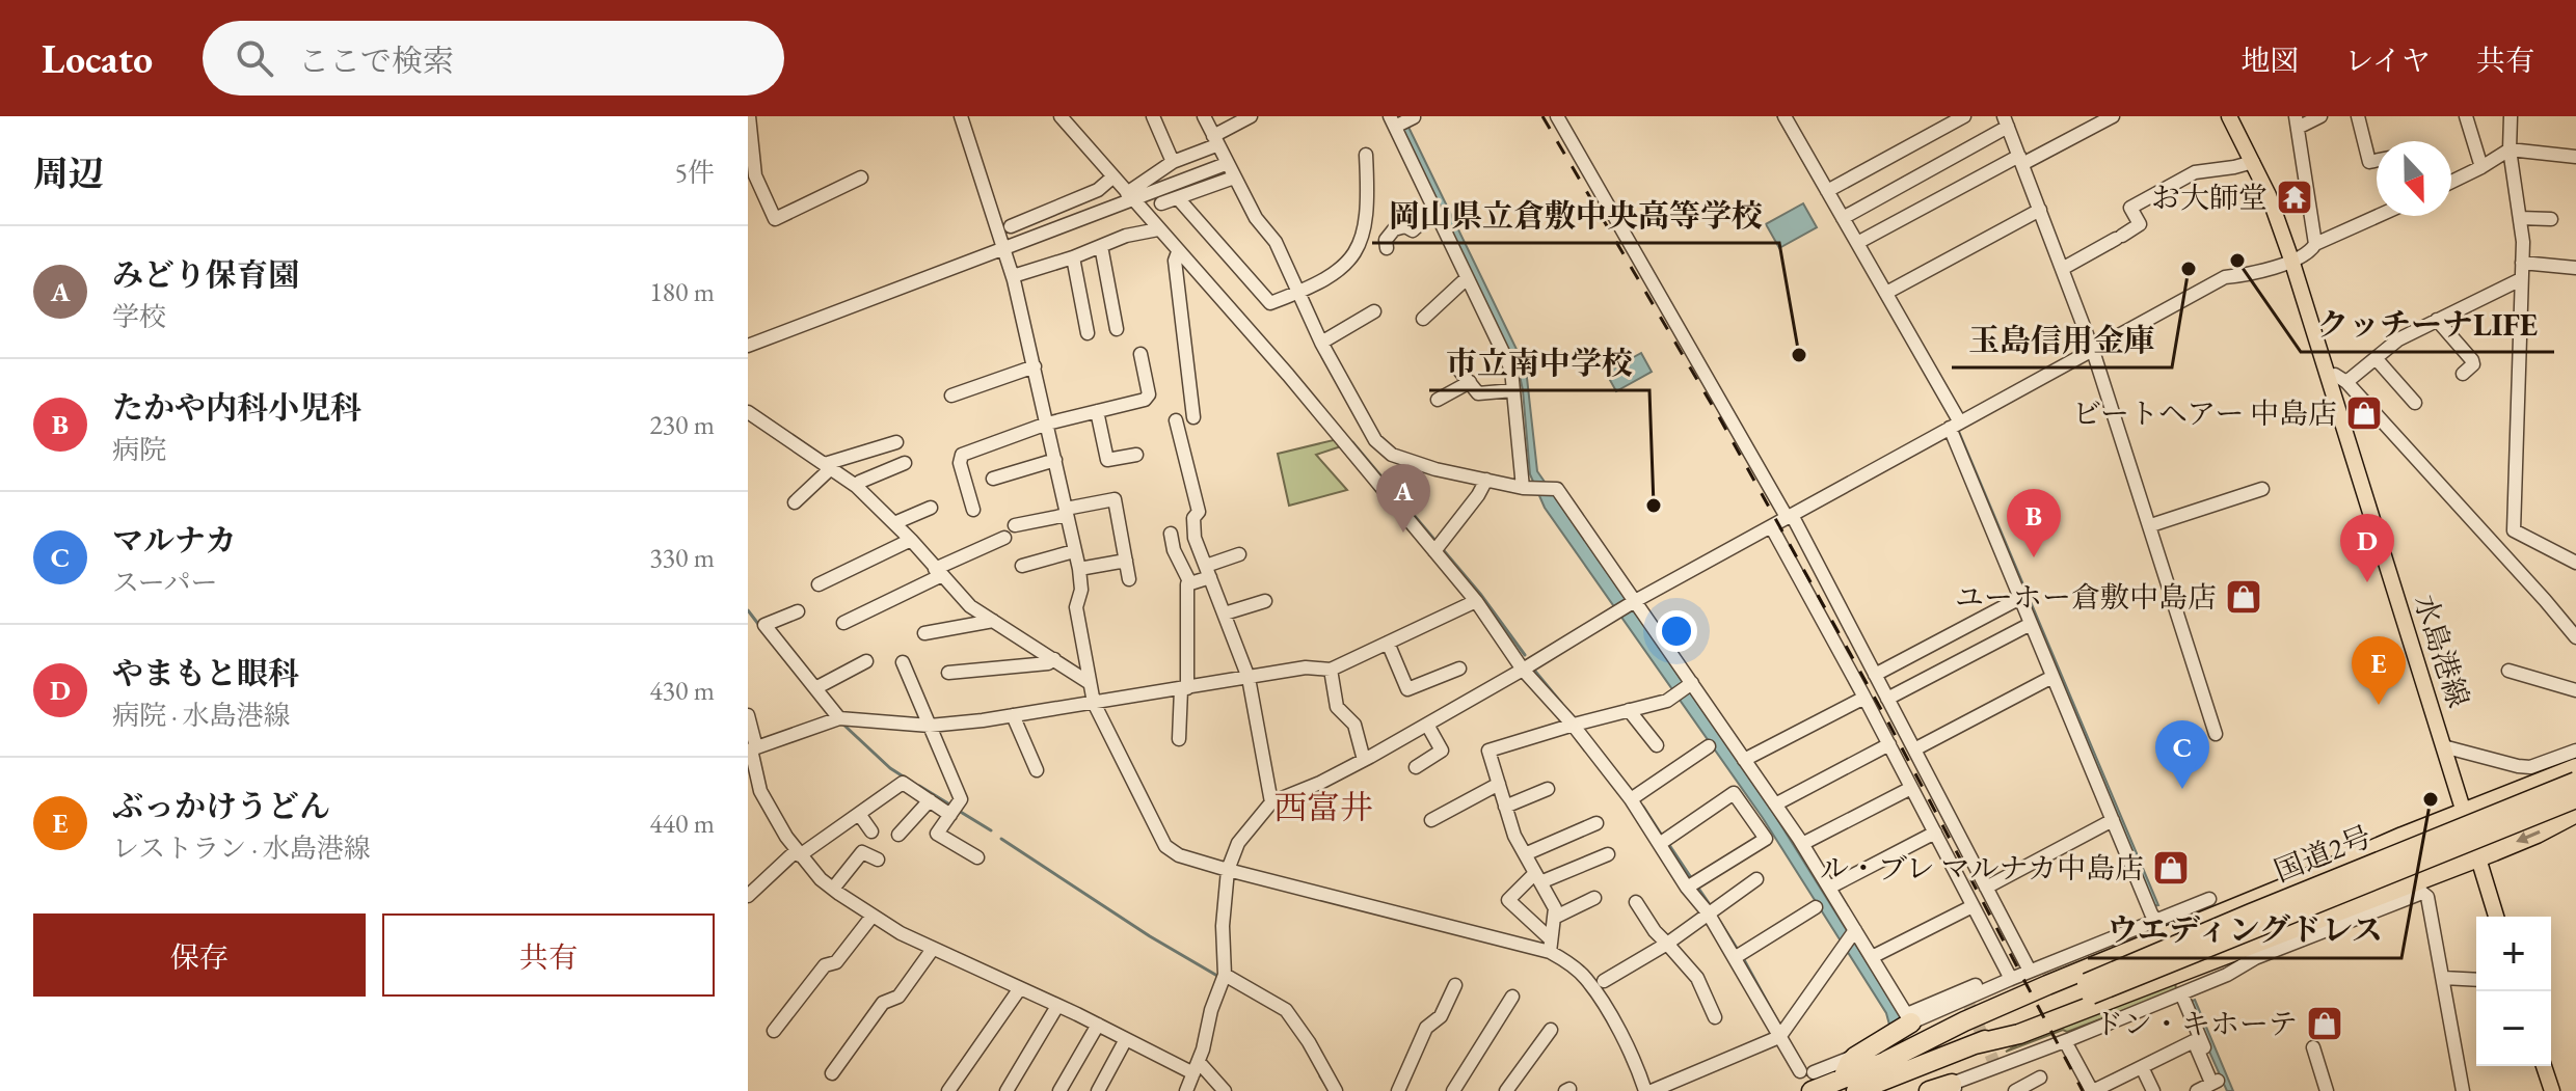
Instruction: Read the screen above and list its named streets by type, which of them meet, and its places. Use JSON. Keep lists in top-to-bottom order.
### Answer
{
  "streets": {
    "highway": ["国道2号"],
    "main road": ["水島港線"]
  },
  "districts": ["西富井"],
  "places": {
    "temple": ["お大師堂"],
    "other": [
      "クッチーナLIFE",
      "玉島信用金庫",
      "岡山県立倉敷中央高等学校",
      "市立南中学校",
      "ウエディングドレス"
    ],
    "shop": [
      "ビートヘアー 中島店",
      "ユーホー倉敷中島店",
      "ル・ブレ マルナカ中島店",
      "ドン・キホーテ"
    ]
  },
  "north": "bottom",
  "page": {
    "header": "Locato",
    "search": "ここで検索",
    "nav": ["地図", "レイヤ", "共有"],
    "heading": ["周辺", "5件"],
    "list": [
      {
        "mark": "A",
        "name": "みどり保育園",
        "note": "学校",
        "value": "180 m"
      },
      {
        "mark": "B",
        "name": "たかや内科小児科",
        "note": "病院",
        "value": "230 m"
      },
      {
        "mark": "C",
        "name": "マルナカ",
        "note": "スーパー",
        "value": "330 m"
      },
      {
        "mark": "D",
        "name": "やまもと眼科",
        "note": "病院 · 水島港線",
        "value": "430 m"
      },
      {
        "mark": "E",
        "name": "ぶっかけうどん",
        "note": "レストラン · 水島港線",
        "value": "440 m"
      }
    ],
    "pins": [
      "A",
      "B",
      "D",
      "E",
      "C"
    ],
    "buttons": ["保存", "共有"],
    "map_buttons": ["+", "−"]
  }
}
